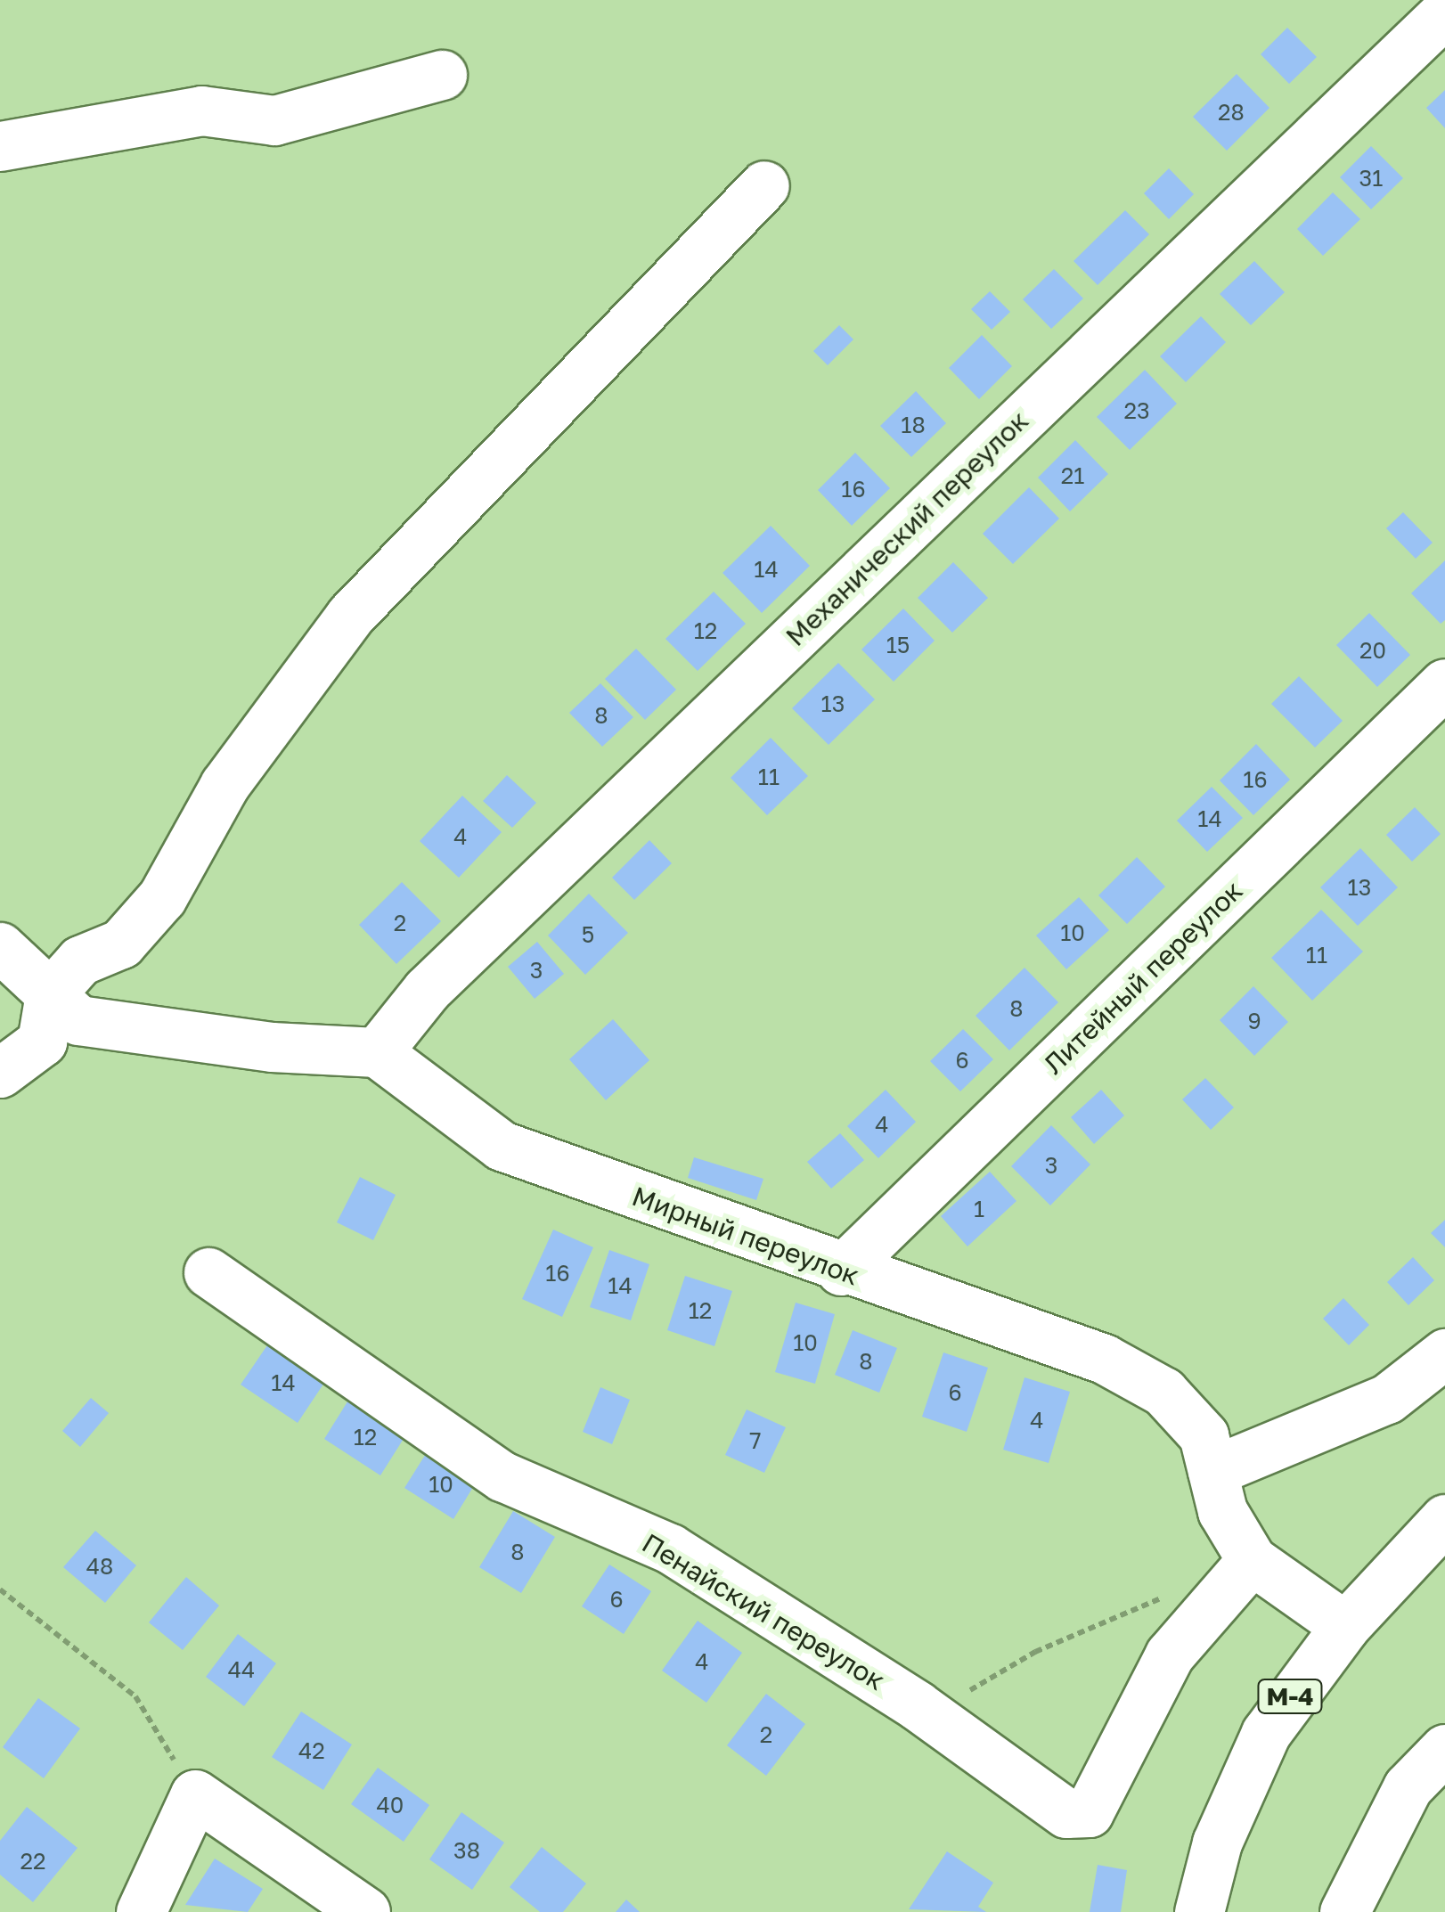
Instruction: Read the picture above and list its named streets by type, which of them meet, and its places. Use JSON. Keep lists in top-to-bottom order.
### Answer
{
  "streets": {
    "main road": [
      "Механический переулок",
      "Литейный переулок",
      "Мирный переулок",
      "Пенайский переулок",
      "М-4"
    ]
  },
  "crossings": [
    ["Механический переулок", "Мирный переулок"],
    ["Литейный переулок", "Мирный переулок"],
    ["Мирный переулок", "Пенайский переулок"],
    ["Мирный переулок", "М-4"]
  ],
  "house_numbers": [
    "28",
    "31",
    "23",
    "18",
    "21",
    "16",
    "14",
    "12",
    "15",
    "20",
    "13",
    "8",
    "11",
    "16",
    "14",
    "4",
    "13",
    "2",
    "10",
    "5",
    "11",
    "3",
    "8",
    "9",
    "6",
    "4",
    "3",
    "1",
    "16",
    "14",
    "12",
    "10",
    "8",
    "14",
    "6",
    "4",
    "12",
    "7",
    "10",
    "8",
    "48",
    "6",
    "4",
    "44",
    "2",
    "42",
    "40",
    "38",
    "22"
  ]
}
